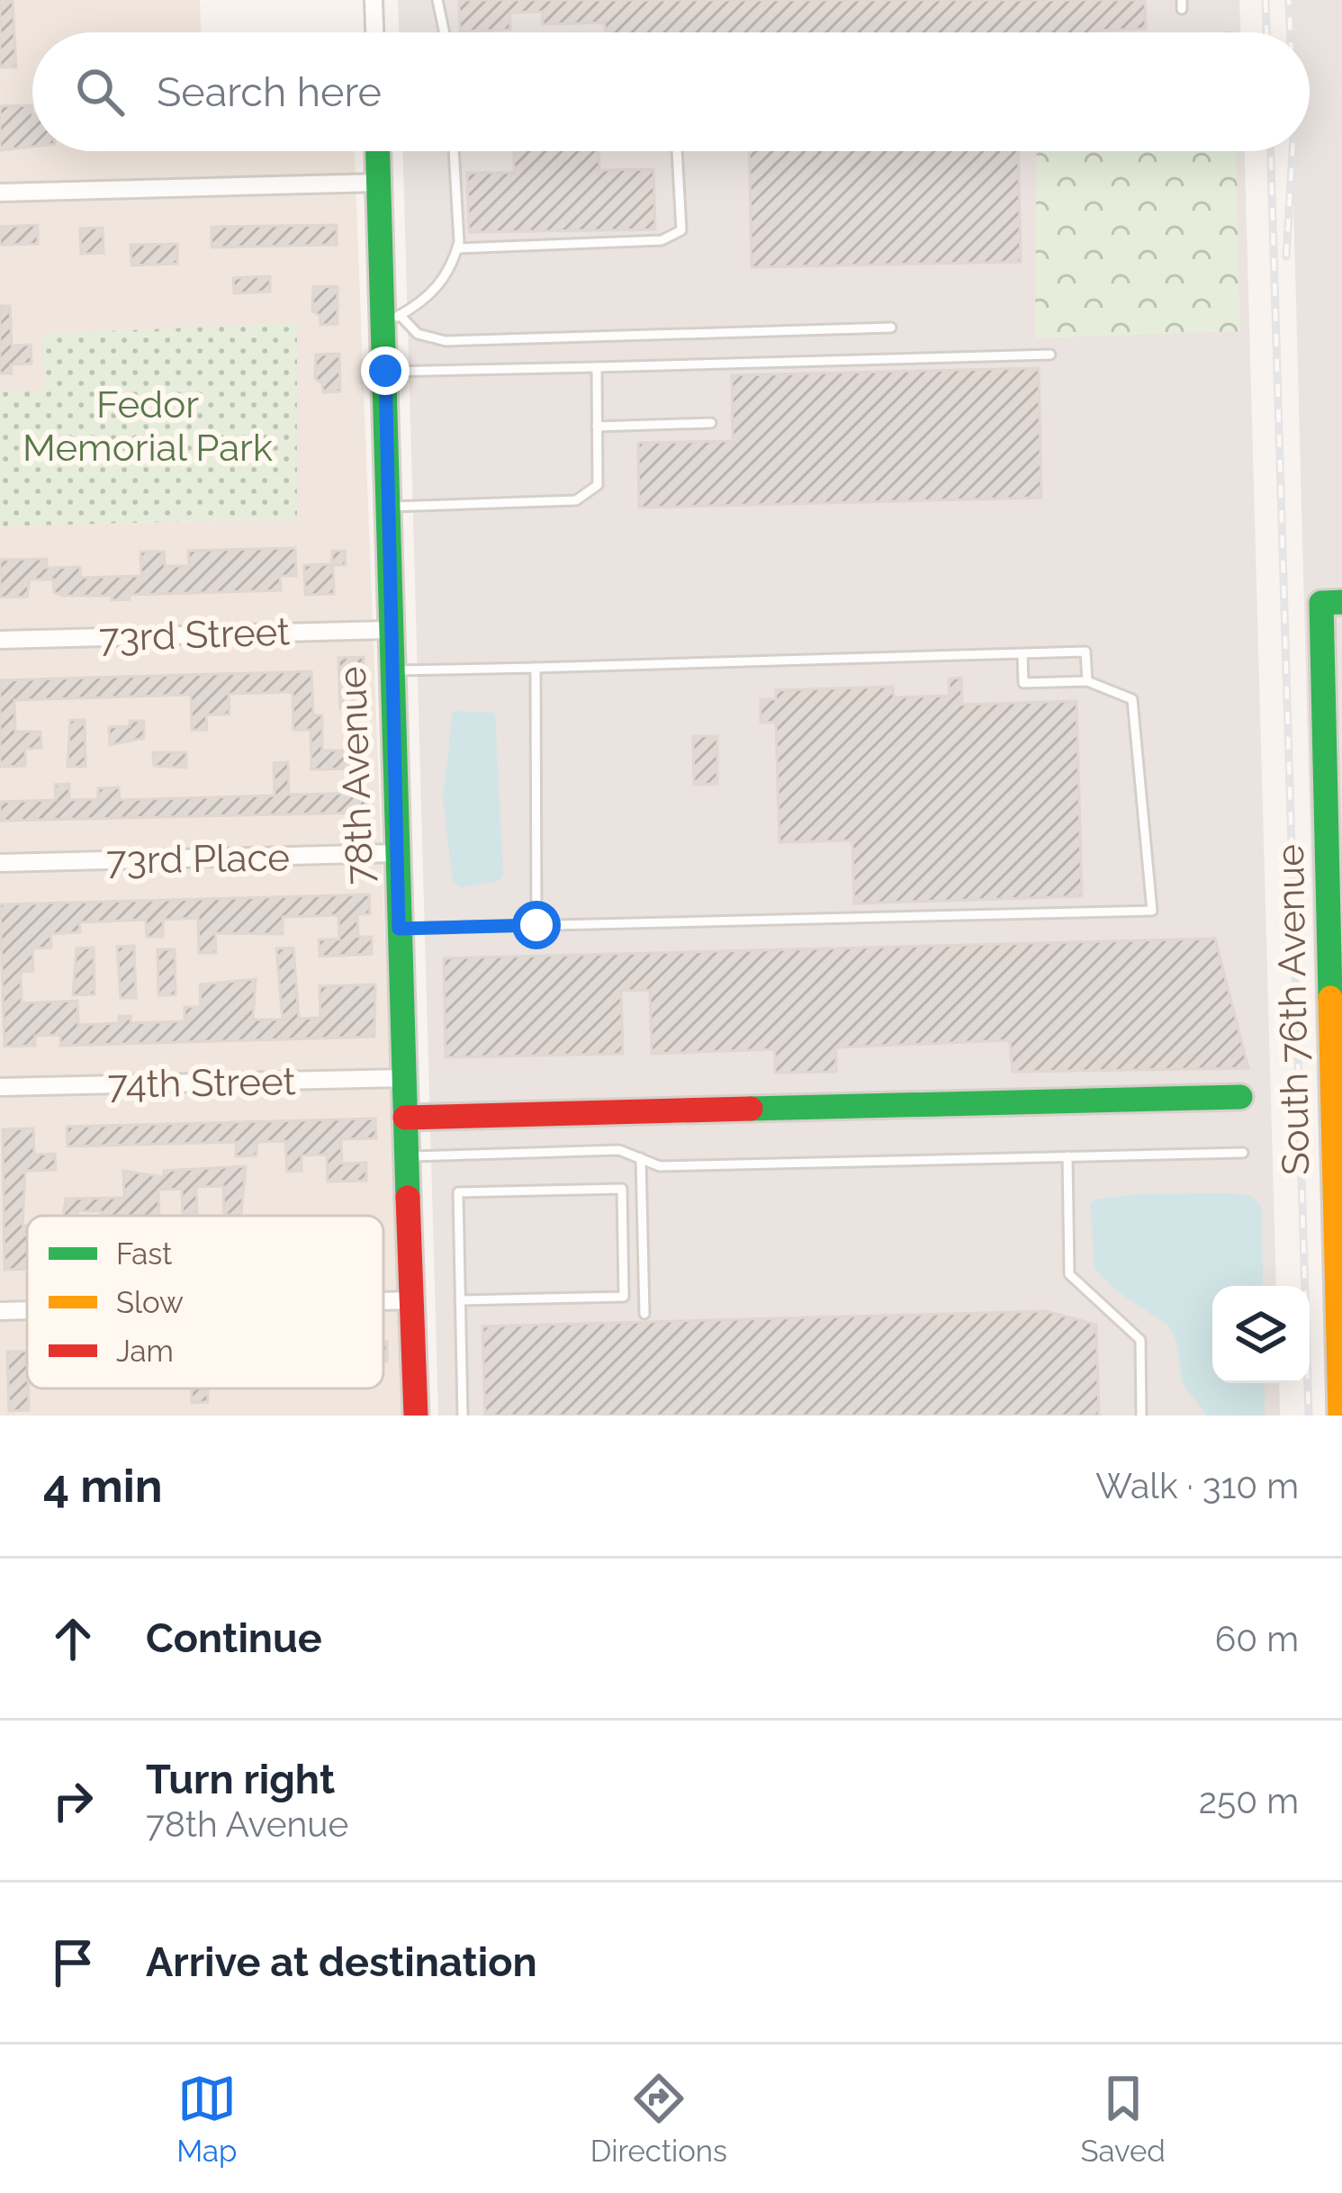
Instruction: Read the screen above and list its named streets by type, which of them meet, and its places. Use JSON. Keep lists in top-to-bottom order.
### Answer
{
  "streets": {
    "street": [
      "73rd Street",
      "78th Avenue",
      "73rd Place",
      "South 76th Avenue",
      "74th Street"
    ]
  },
  "crossings": [
    ["73rd Street", "78th Avenue"],
    ["78th Avenue", "73rd Place"],
    ["78th Avenue", "74th Street"]
  ],
  "parks": ["Fedor Memorial Park"],
  "legend": ["Fast", "Slow", "Jam"],
  "page": {
    "search": "Search here",
    "heading": ["4 min", "Walk · 310 m"],
    "list": [
      ["Continue", "60 m"],
      ["Turn right", "78th Avenue", "250 m"],
      "Arrive at destination"
    ],
    "nav": ["Map", "Directions", "Saved"]
  }
}
